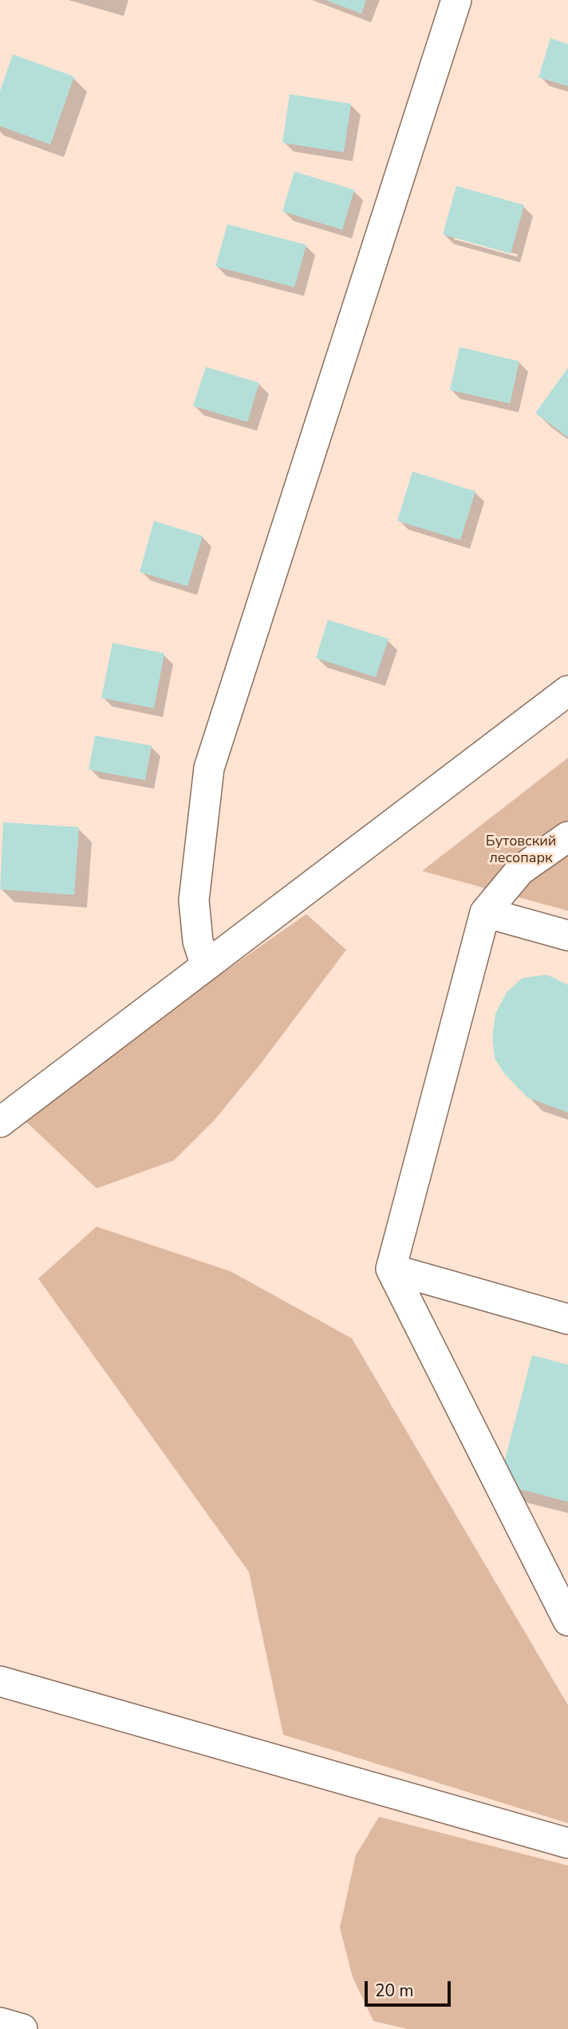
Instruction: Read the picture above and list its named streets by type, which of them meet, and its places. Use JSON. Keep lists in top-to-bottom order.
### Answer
{
  "parks": ["Бутовский лесопарк"],
  "scale_bar": "20 m"
}
